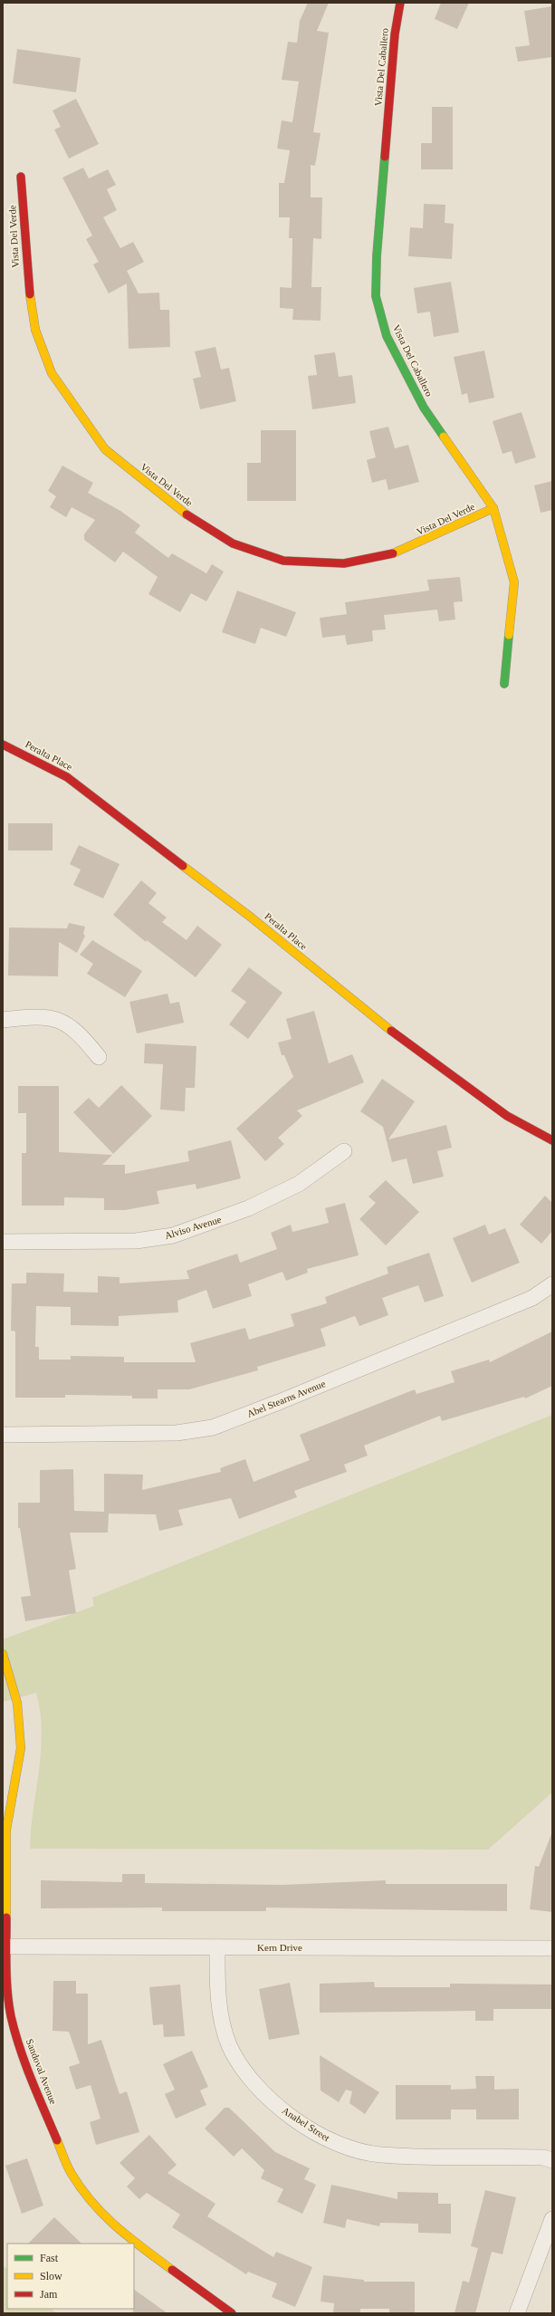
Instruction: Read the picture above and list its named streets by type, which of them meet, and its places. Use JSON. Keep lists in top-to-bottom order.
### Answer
{
  "streets": {
    "street": [
      "Vista Del Caballero",
      "Vista Del Verde",
      "Peralta Place",
      "Alviso Avenue",
      "Abel Stearns Avenue",
      "Kern Drive",
      "Sandoval Avenue",
      "Anabel Street"
    ]
  },
  "crossings": [
    ["Vista Del Caballero", "Vista Del Verde"],
    ["Kern Drive", "Sandoval Avenue"],
    ["Kern Drive", "Anabel Street"]
  ],
  "legend": ["Fast", "Slow", "Jam"]
}
